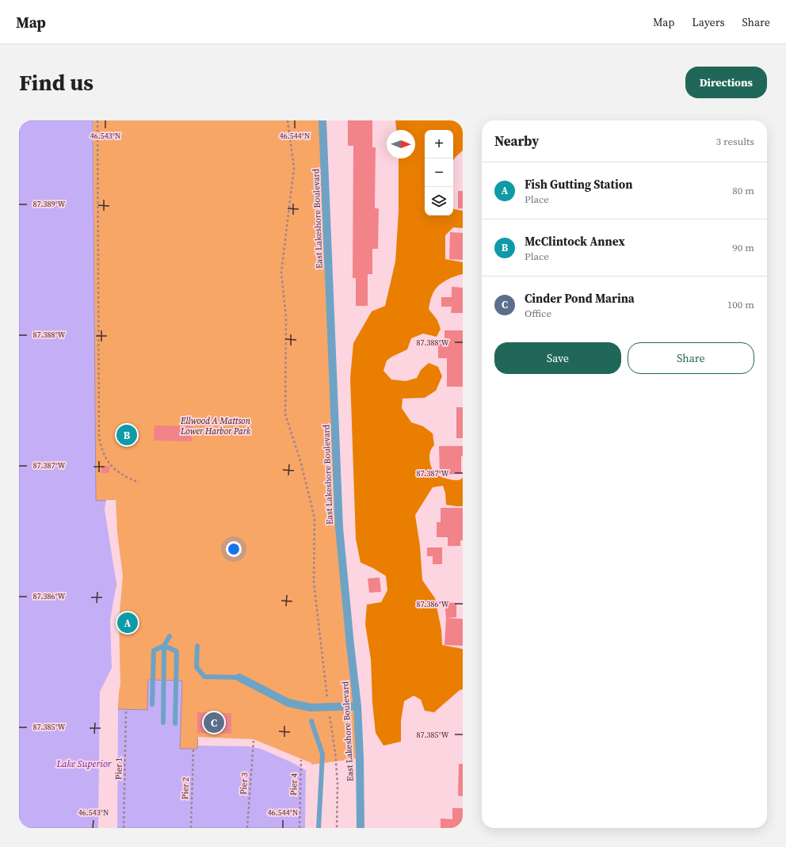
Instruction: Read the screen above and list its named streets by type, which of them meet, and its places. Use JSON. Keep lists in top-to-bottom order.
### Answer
{
  "streets": {
    "street": ["East Lakeshore Boulevard"],
    "path": [
      "Pier 1",
      "Pier 3",
      "Pier 4",
      "Pier 2"
    ]
  },
  "water": ["Lake Superior"],
  "parks": ["Ellwood A Mattson Lower Harbor Park"],
  "north": "right",
  "page": {
    "header": "Map",
    "nav": ["Map", "Layers", "Share"],
    "buttons": [
      "Directions",
      ["Save", "Share"]
    ],
    "title": "Find us",
    "heading": ["Nearby", "3 results"],
    "map_buttons": ["+", "−"],
    "list": [
      {
        "mark": "A",
        "name": "Fish Gutting Station",
        "note": "Place",
        "value": "80 m"
      },
      {
        "mark": "B",
        "name": "McClintock Annex",
        "note": "Place",
        "value": "90 m"
      },
      {
        "mark": "C",
        "name": "Cinder Pond Marina",
        "note": "Office",
        "value": "100 m"
      }
    ],
    "pins": ["B", "A", "C"]
  },
  "coordinates": [
    "46.543°N",
    "46.544°N",
    "87.389°W",
    "87.388°W",
    "87.387°W",
    "87.386°W",
    "87.385°W"
  ]
}
